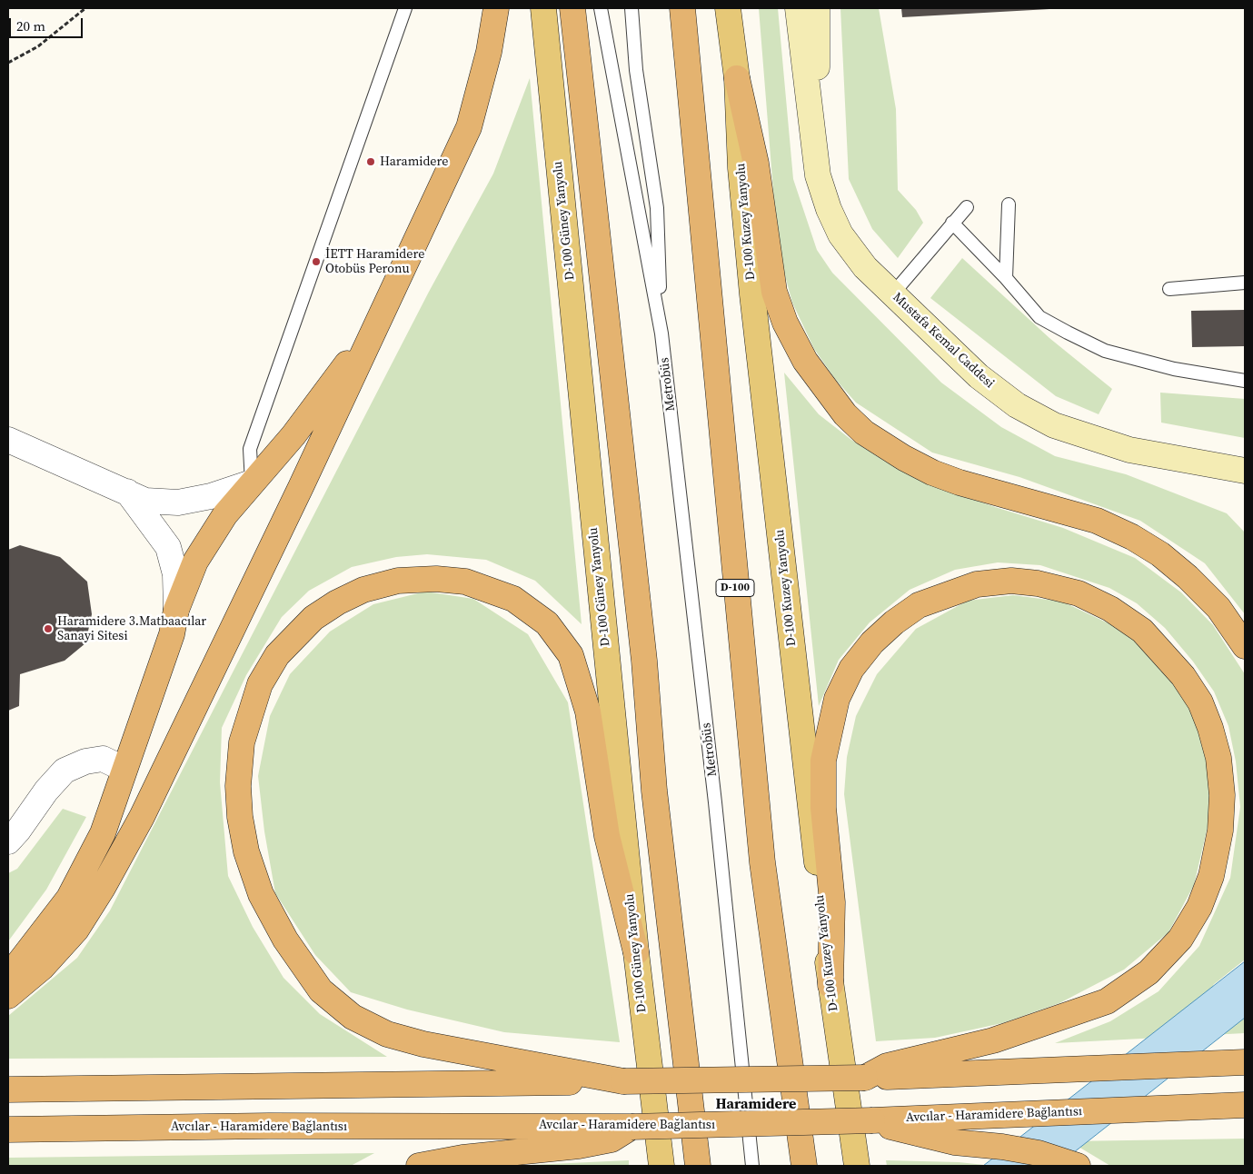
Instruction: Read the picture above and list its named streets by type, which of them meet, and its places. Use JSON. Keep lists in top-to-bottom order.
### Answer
{
  "streets": {
    "highway": ["D-100", "Avcılar - Haramidere Bağlantısı"],
    "main road": ["D-100 Güney Yanyolu", "D-100 Kuzey Yanyolu", "Mustafa Kemal Caddesi"],
    "lane": ["Metrobüs"]
  },
  "districts": ["Haramidere"],
  "places": ["Haramidere", "İETT Haramidere Otobüs Peronu", "Haramidere 3.Matbaacılar Sanayi Sitesi"],
  "scale_bar": "20 m"
}
